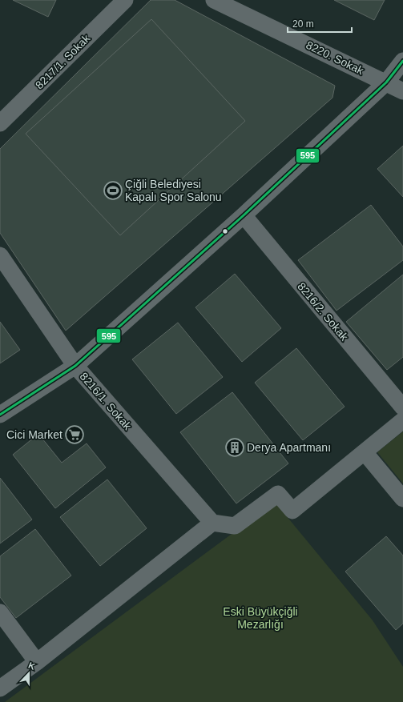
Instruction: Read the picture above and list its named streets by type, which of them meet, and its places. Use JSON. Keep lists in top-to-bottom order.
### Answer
{
  "streets": {
    "street": [
      "8220. Sokak",
      "8217/1. Sokak",
      "8216/2. Sokak",
      "8216/1. Sokak"
    ]
  },
  "parks": ["Eski Büyükçiğli Mezarlığı"],
  "places": {
    "sports": ["Çiğli Belediyesi Kapalı Spor Salonu"],
    "supermarket": ["Cici Market"],
    "building": ["Derya Apartmanı"]
  },
  "lines": ["transit line 595"],
  "scale_bar": "20 m",
  "north": "top"
}
